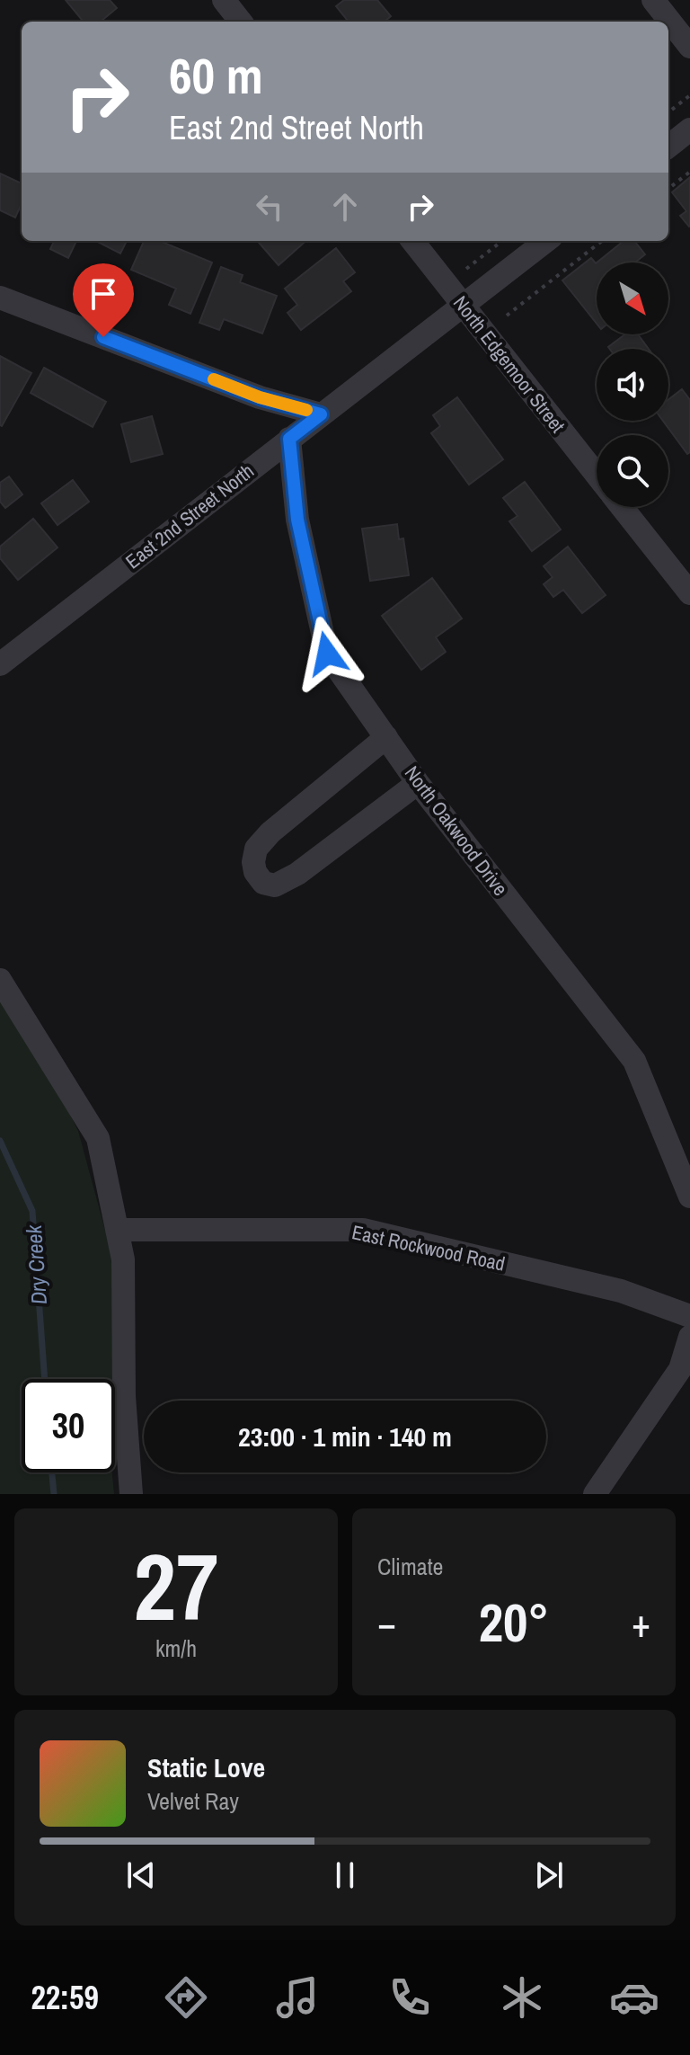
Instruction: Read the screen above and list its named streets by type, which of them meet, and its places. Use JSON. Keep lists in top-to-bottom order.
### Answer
{
  "streets": {
    "street": [
      "North Edgemoor Street",
      "East 2nd Street North",
      "North Oakwood Drive",
      "East Rockwood Road"
    ]
  },
  "crossings": [
    ["North Edgemoor Street", "East 2nd Street North"],
    ["East 2nd Street North", "North Oakwood Drive"]
  ],
  "water": ["Dry Creek"],
  "north": "bottom right",
  "page": {
    "turn": ["60 m", "East 2nd Street North"],
    "limit": "30",
    "trip": "23:00 · 1 min · 140 m",
    "tile": [
      ["27", "km/h"],
      "Climate"
    ],
    "heat": ["−", "20°", "+"],
    "song": ["Static Love", "Velvet Ray"],
    "tabs": "22:59"
  }
}
